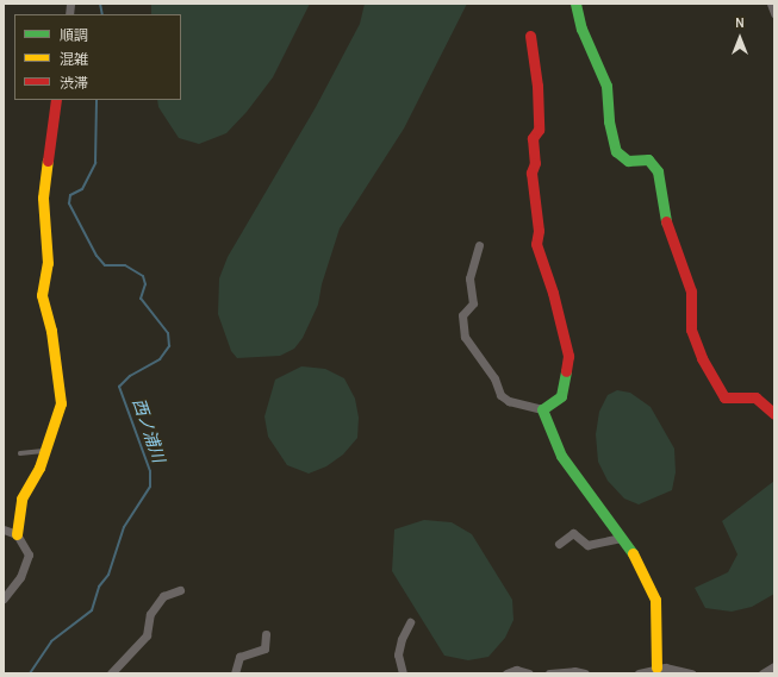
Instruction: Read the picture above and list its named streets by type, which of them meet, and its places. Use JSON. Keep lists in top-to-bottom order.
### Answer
{
  "water": ["西ノ浦川"],
  "legend": ["順調", "混雑", "渋滞"],
  "north": "top"
}
